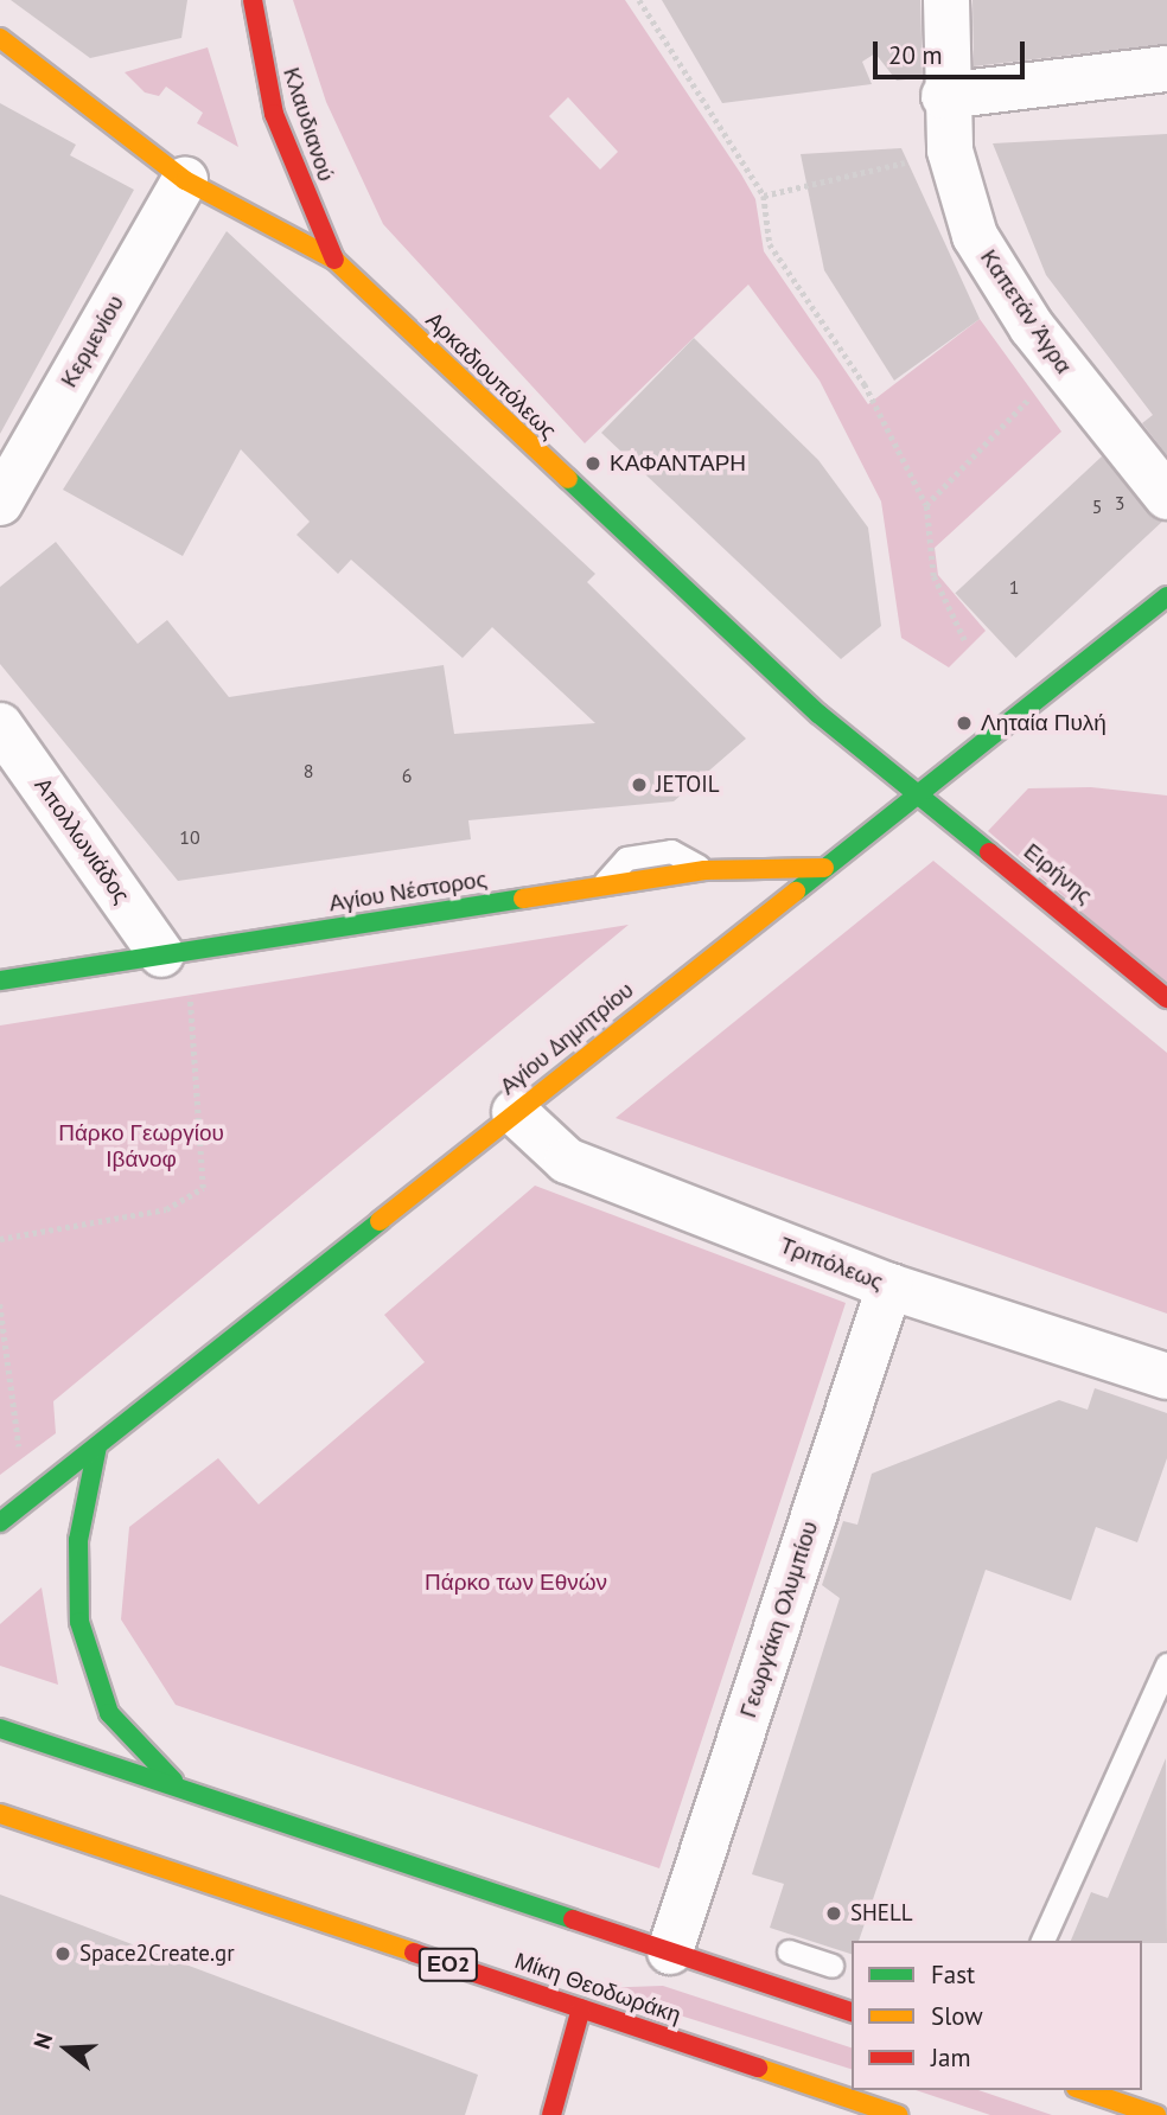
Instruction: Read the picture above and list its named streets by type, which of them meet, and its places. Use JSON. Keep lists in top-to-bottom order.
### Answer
{
  "streets": {
    "main road": [
      "Κλαυδιανού",
      "Αρκαδιουπόλεως",
      "Ειρήνης",
      "Αγίου Νέστορος",
      "Αγίου Δημητρίου",
      "ΕΟ2",
      "Μίκη Θεοδωράκη"
    ],
    "street": [
      "Καπετάν Άγρα",
      "Κερμενίου",
      "Απολλωνιάδος",
      "Τριπόλεως",
      "Γεωργάκη Ολυμπίου"
    ]
  },
  "crossings": [
    ["Κλαυδιανού", "Αρκαδιουπόλεως"],
    ["Κερμενίου", "Αρκαδιουπόλεως"],
    ["Αρκαδιουπόλεως", "Ειρήνης"],
    ["Αρκαδιουπόλεως", "Αγίου Δημητρίου"],
    ["Απολλωνιάδος", "Αγίου Νέστορος"],
    ["Ειρήνης", "Αγίου Δημητρίου"],
    ["Αγίου Δημητρίου", "Τριπόλεως"],
    ["Τριπόλεως", "Γεωργάκη Ολυμπίου"]
  ],
  "parks": ["Πάρκο Γεωργίου Ιβάνοφ", "Πάρκο των Εθνών"],
  "places": [
    "ΚΑΦΑΝΤΑΡΗ",
    "Ληταία Πυλή",
    "JETOIL",
    "SHELL",
    "Space2Create.gr"
  ],
  "house_numbers": [
    "3",
    "5",
    "1",
    "8",
    "6",
    "10"
  ],
  "legend": ["Fast", "Slow", "Jam"],
  "scale_bar": "20 m",
  "north": "left"
}
